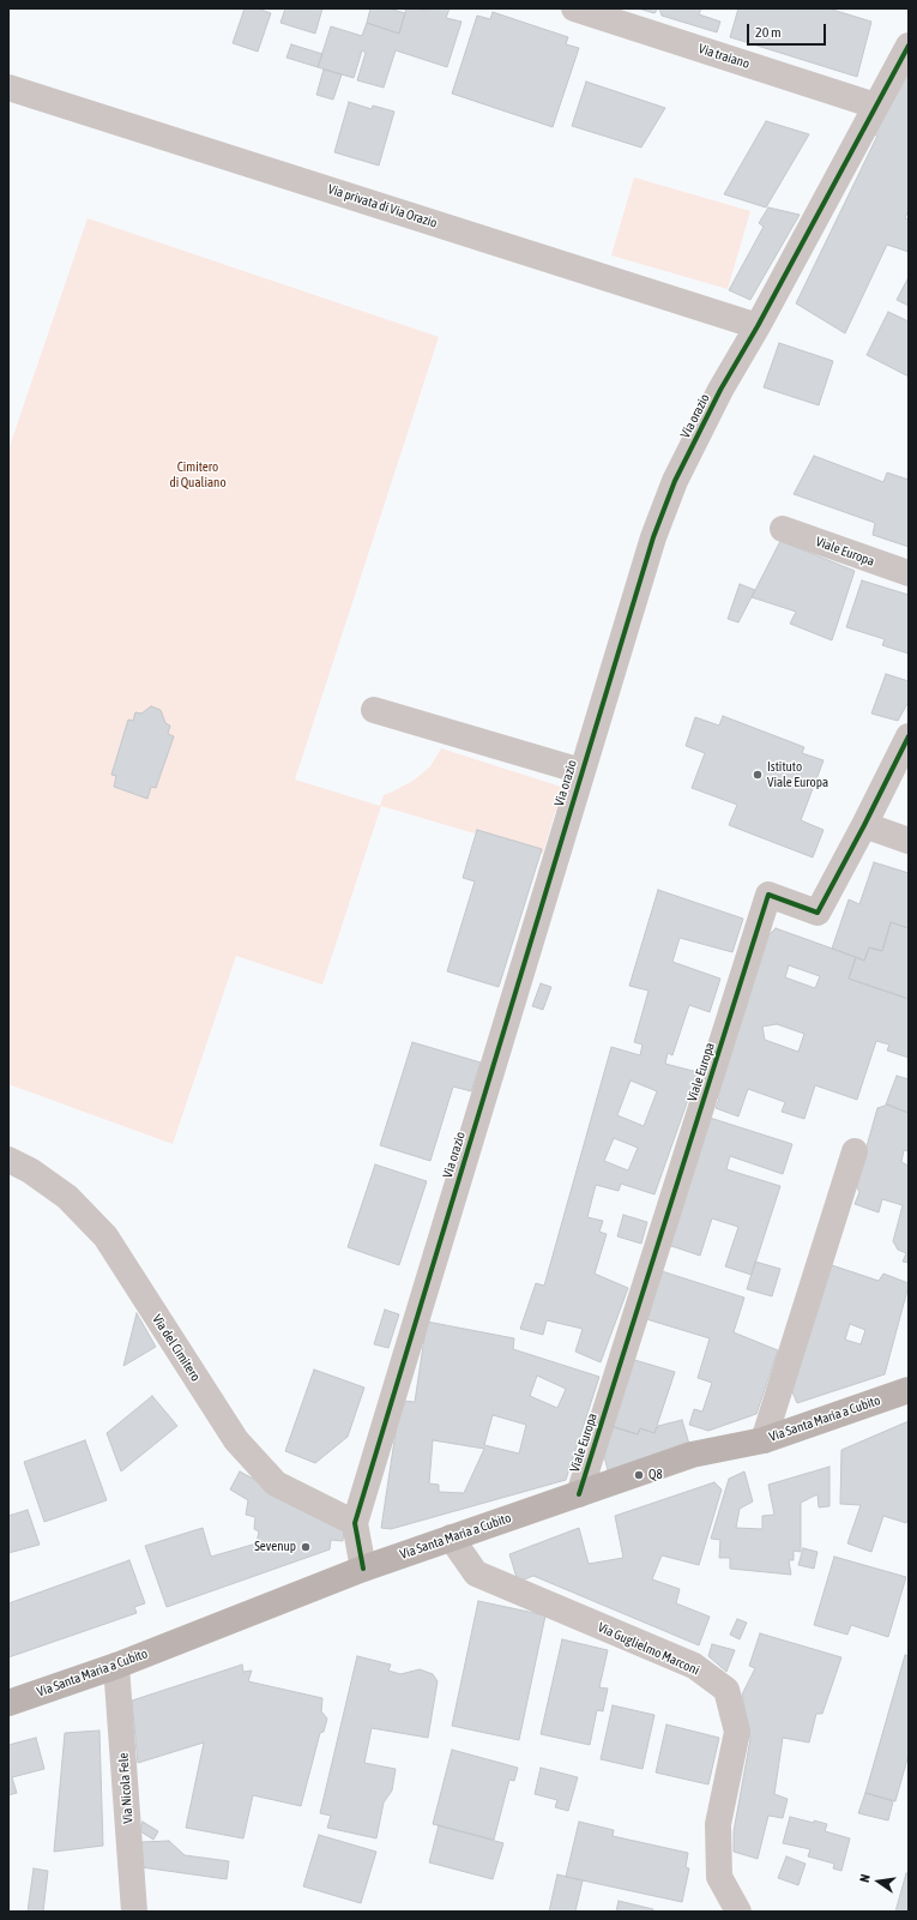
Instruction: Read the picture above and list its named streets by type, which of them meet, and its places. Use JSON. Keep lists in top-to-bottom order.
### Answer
{
  "streets": {
    "main road": ["Via Santa Maria a Cubito"],
    "street": [
      "Via traiano",
      "Via privata di Via Orazio",
      "Via orazio",
      "Viale Europa",
      "Via del Cimitero",
      "Via Guglielmo Marconi",
      "Via Nicola Fele"
    ]
  },
  "crossings": [
    ["Via traiano", "Via orazio"],
    ["Via privata di Via Orazio", "Via orazio"],
    ["Via orazio", "Via del Cimitero"],
    ["Via orazio", "Via Santa Maria a Cubito"],
    ["Viale Europa", "Via Santa Maria a Cubito"],
    ["Via Santa Maria a Cubito", "Via Guglielmo Marconi"],
    ["Via Santa Maria a Cubito", "Via Nicola Fele"]
  ],
  "parks": ["Cimitero di Qualiano"],
  "places": ["Istituto Viale Europa", "Q8", "Sevenup"],
  "scale_bar": "20 m",
  "north": "left"
}
